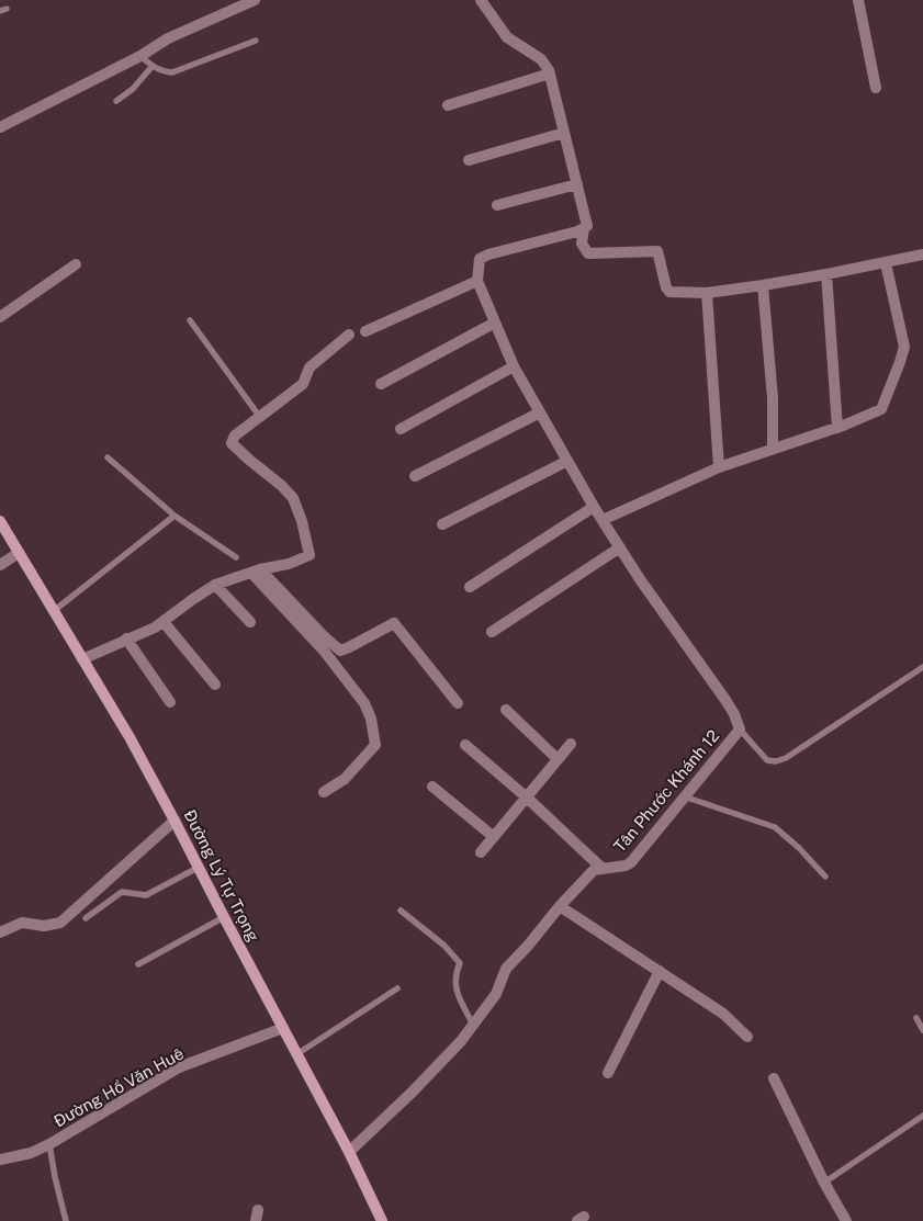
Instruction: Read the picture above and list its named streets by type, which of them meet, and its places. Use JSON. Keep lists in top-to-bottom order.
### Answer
{
  "streets": {
    "main road": ["Đường Lý Tự Trọng"],
    "street": ["Tân Phước Khánh 12", "Đường Hồ Văn Huê"]
  },
  "crossings": [
    ["Tân Phước Khánh 12", "Đường Lý Tự Trọng"],
    ["Đường Lý Tự Trọng", "Đường Hồ Văn Huê"]
  ]
}
